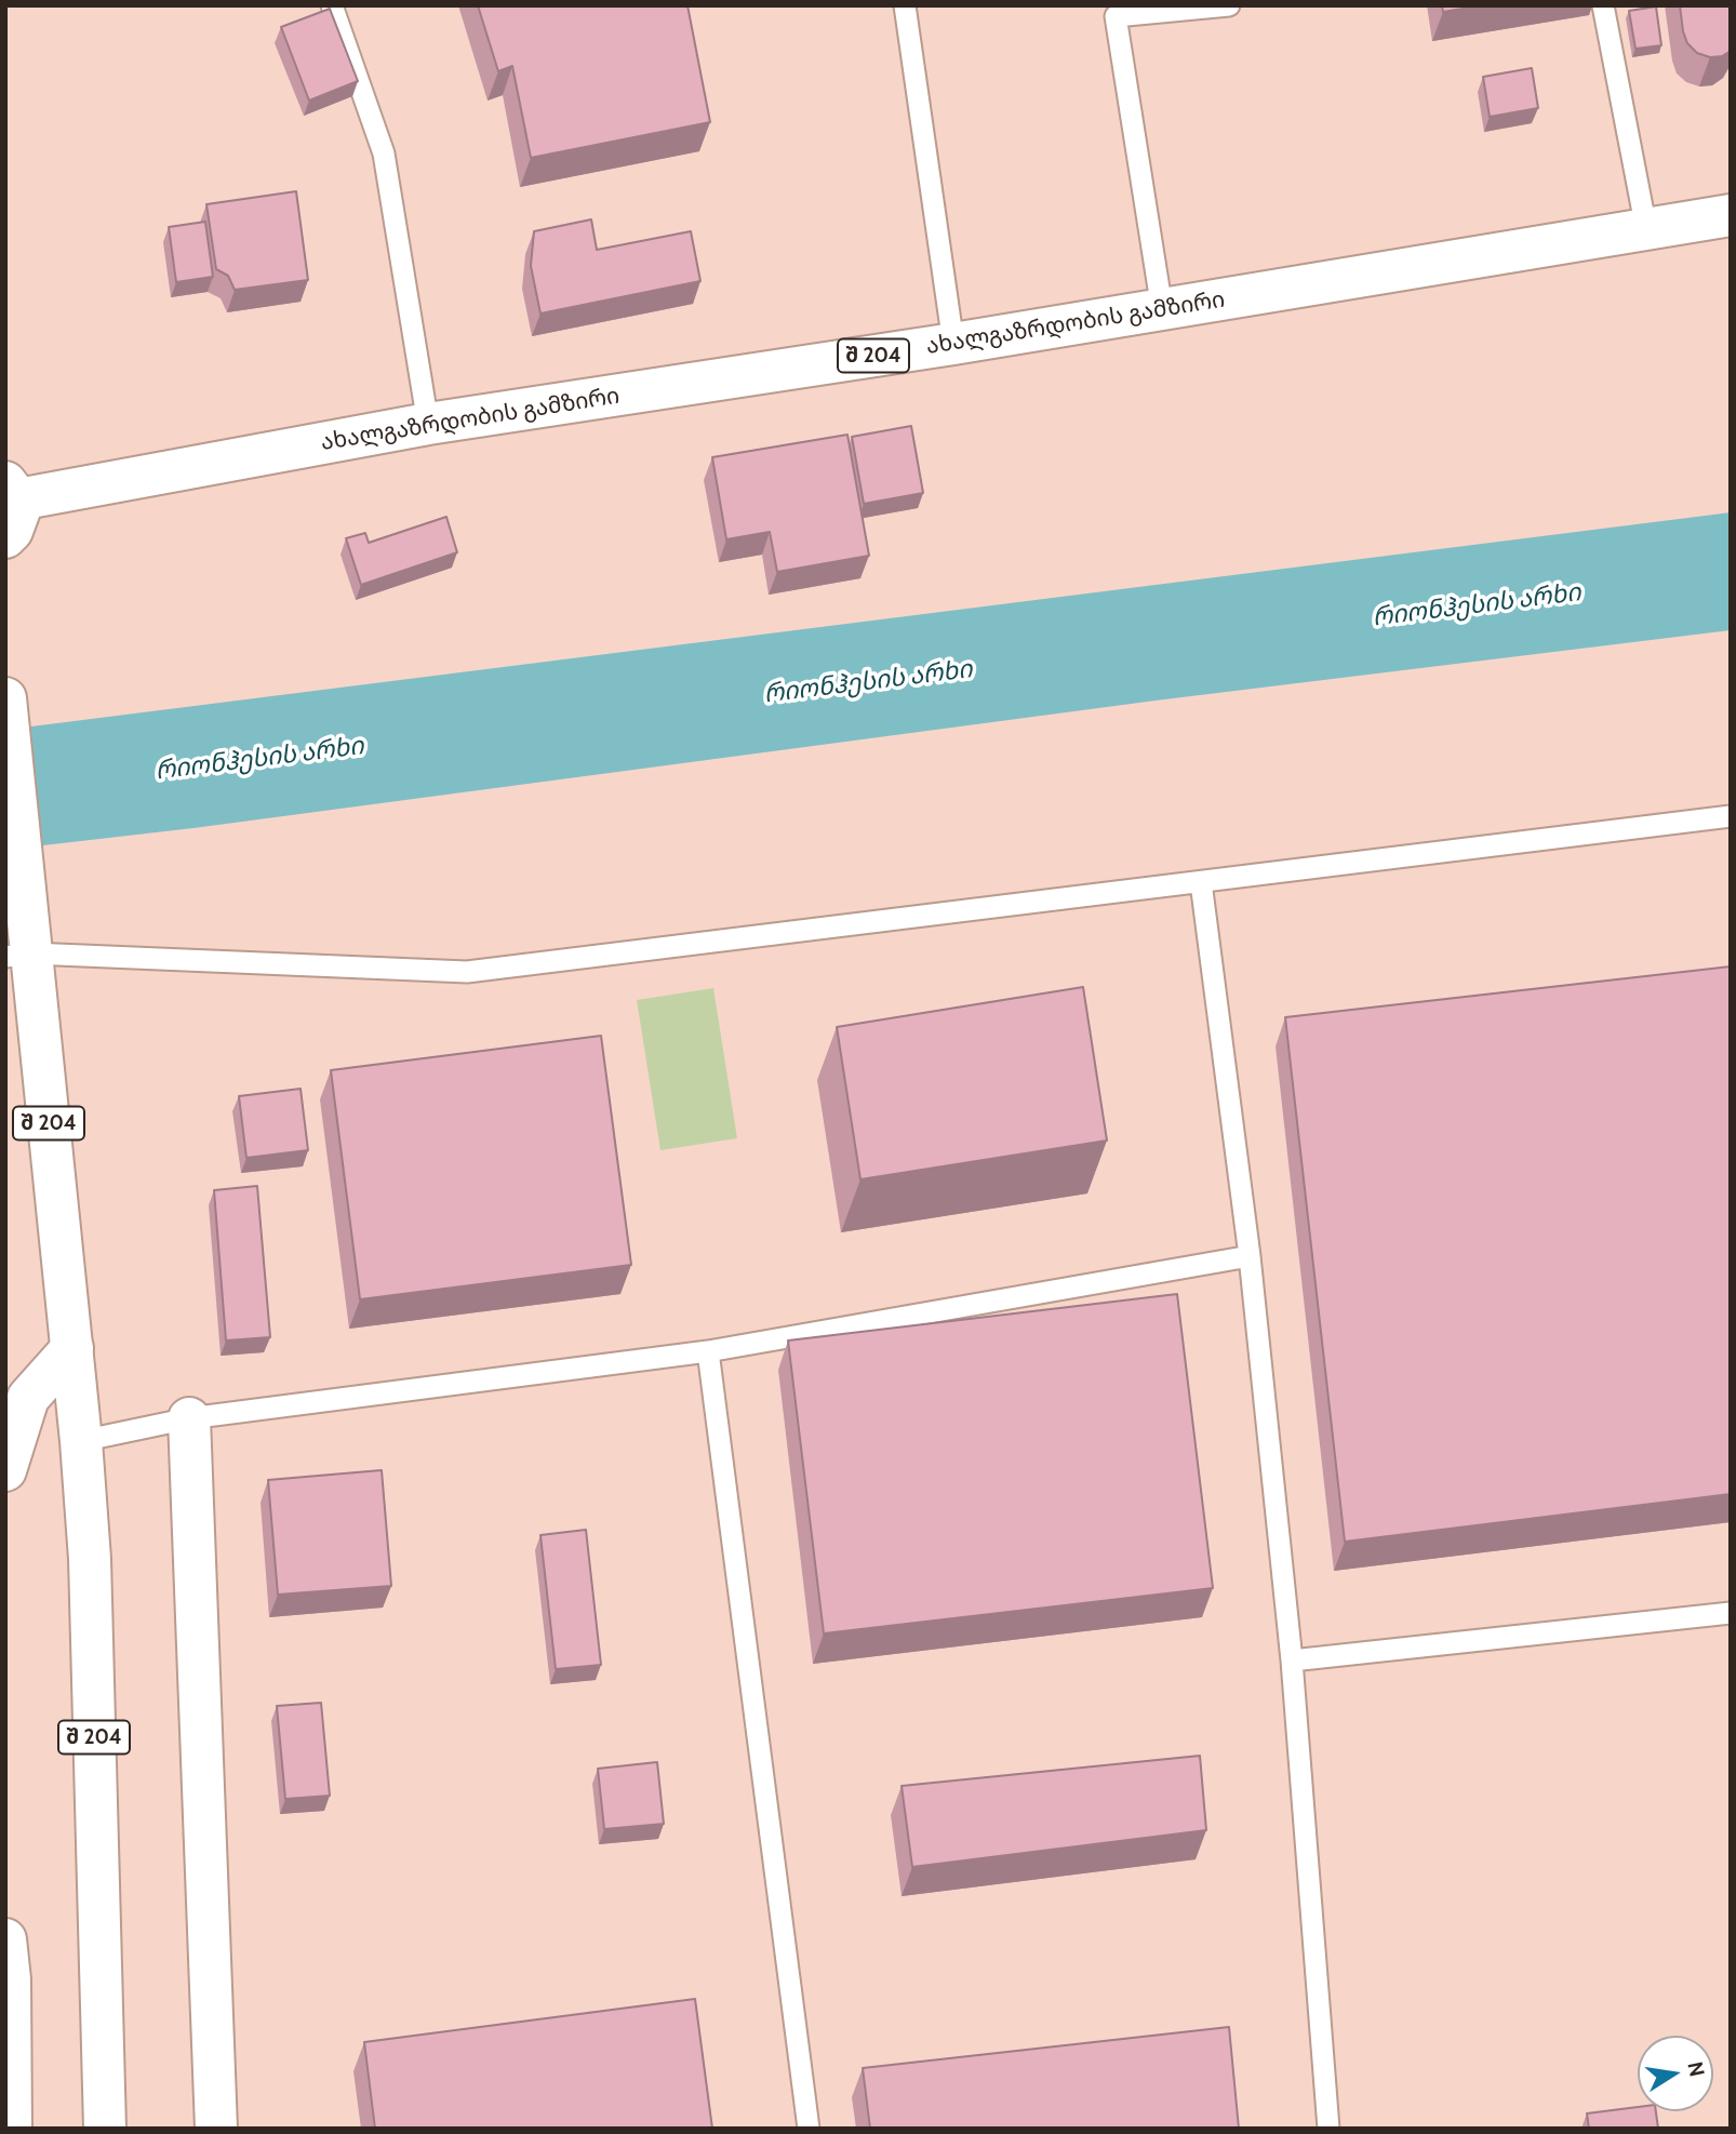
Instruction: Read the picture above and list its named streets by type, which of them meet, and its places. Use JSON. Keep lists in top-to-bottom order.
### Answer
{
  "streets": {
    "main road": ["ახალგაზრდობის გამზირი", "შ 204"]
  },
  "water": ["რიონჰესის არხი"],
  "north": "right"
}
